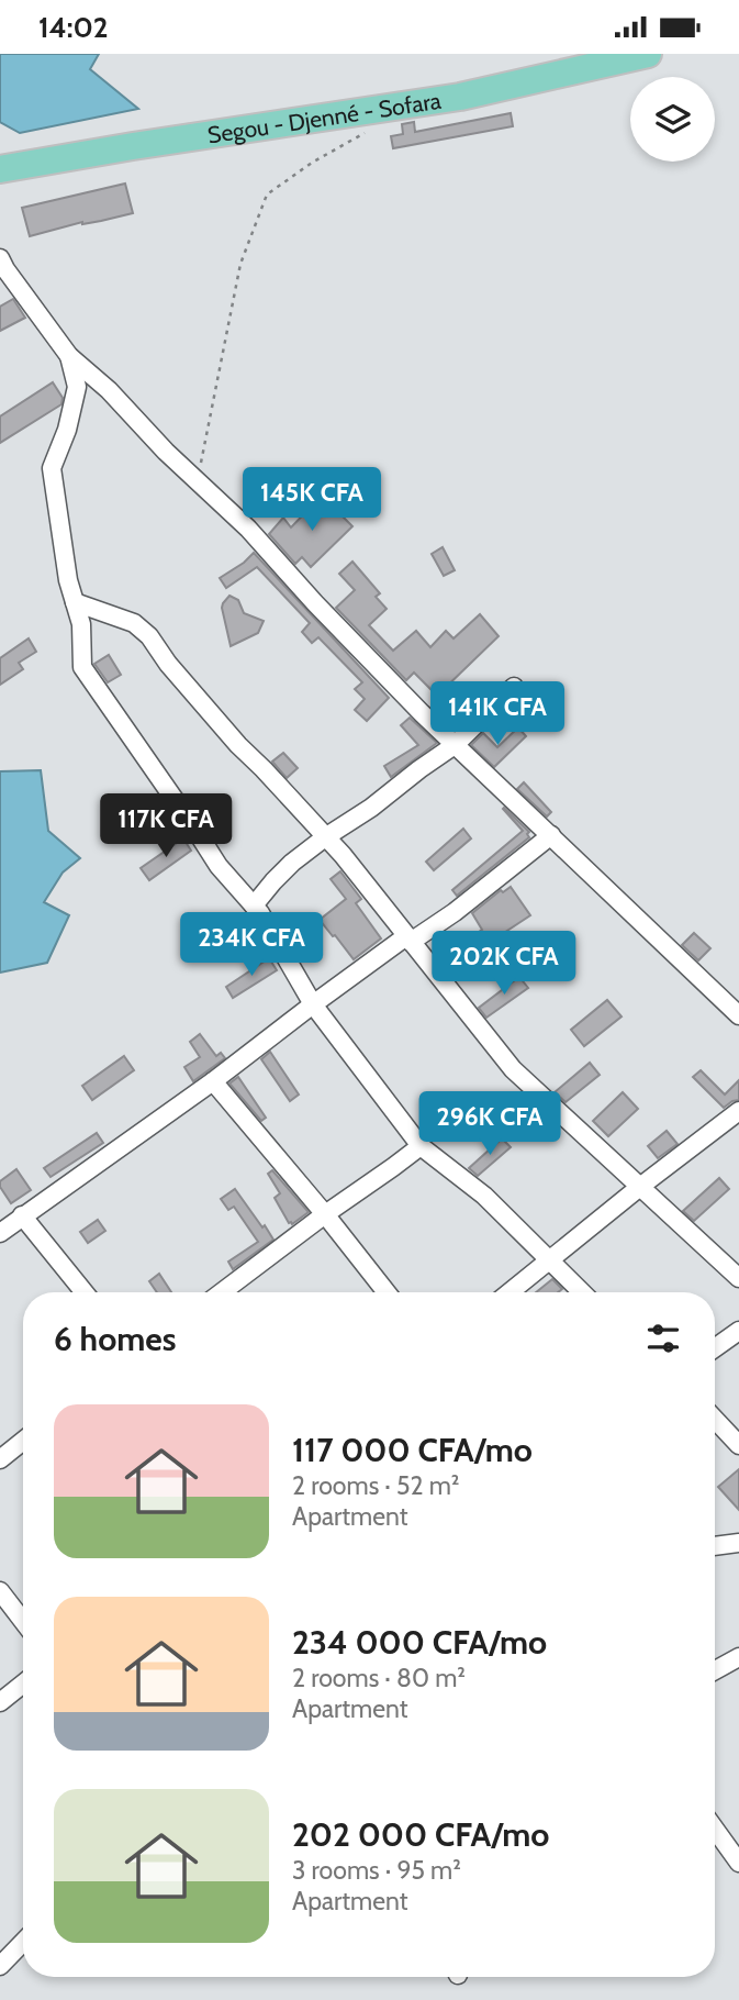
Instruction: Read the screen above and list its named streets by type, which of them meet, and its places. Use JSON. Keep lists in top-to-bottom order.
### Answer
{
  "streets": {
    "main road": ["Segou - Djenné - Sofara"]
  },
  "page": {
    "status": "14:02",
    "price": [
      "145K CFA",
      "141K CFA",
      "117K CFA",
      "234K CFA",
      "202K CFA",
      "296K CFA"
    ],
    "heading": "6 homes",
    "list": [
      {
        "name": "117 000 CFA/mo",
        "note": "2 rooms · 52 m² · Apartment"
      },
      {
        "name": "234 000 CFA/mo",
        "note": "2 rooms · 80 m² · Apartment"
      },
      {
        "name": "202 000 CFA/mo",
        "note": "3 rooms · 95 m² · Apartment"
      }
    ]
  }
}
